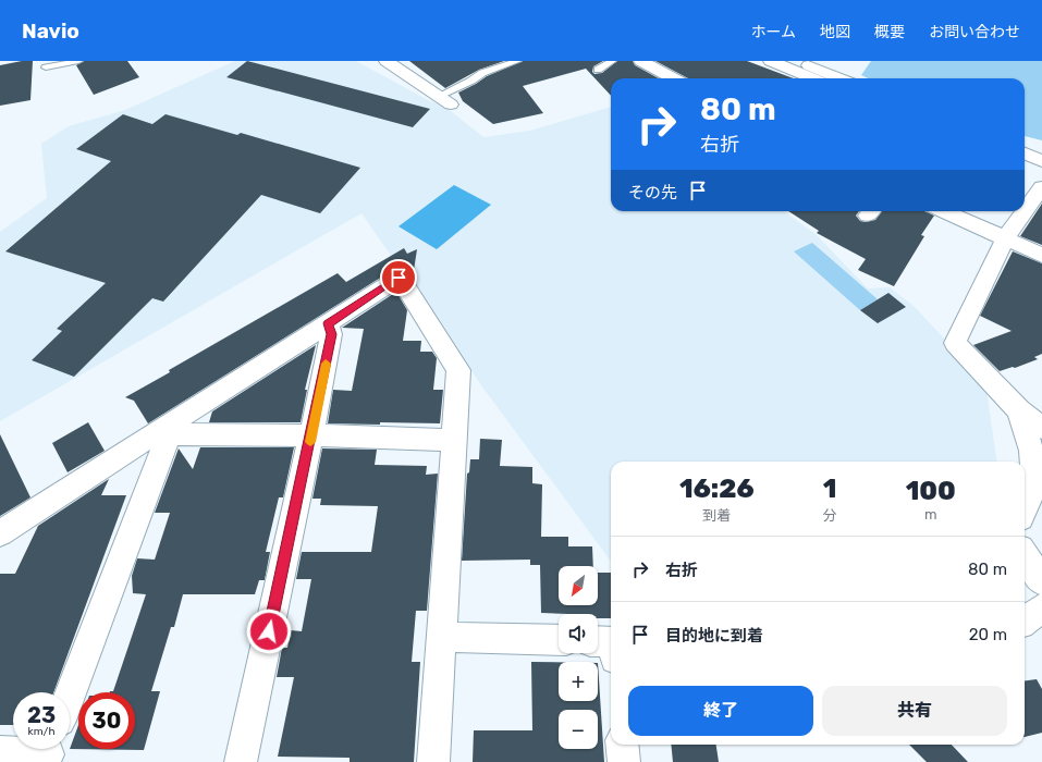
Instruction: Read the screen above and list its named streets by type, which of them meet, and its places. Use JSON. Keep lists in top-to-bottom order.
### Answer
{
  "north": "bottom left",
  "page": {
    "header": "Navio",
    "nav": [
      "ホーム",
      "地図",
      "概要",
      "お問い合わせ"
    ],
    "turn": ["80 m", "右折"],
    "then": "その先",
    "eta": [
      "16:26",
      "到着",
      "1",
      "分",
      "100",
      "m"
    ],
    "list": [
      {
        "name": "右折",
        "value": "80 m"
      },
      {
        "name": "目的地に到着",
        "value": "20 m"
      }
    ],
    "map_buttons": ["+", "−"],
    "buttons": ["終了", "共有"],
    "speed": "23 km/h",
    "limit": "30"
  }
}
